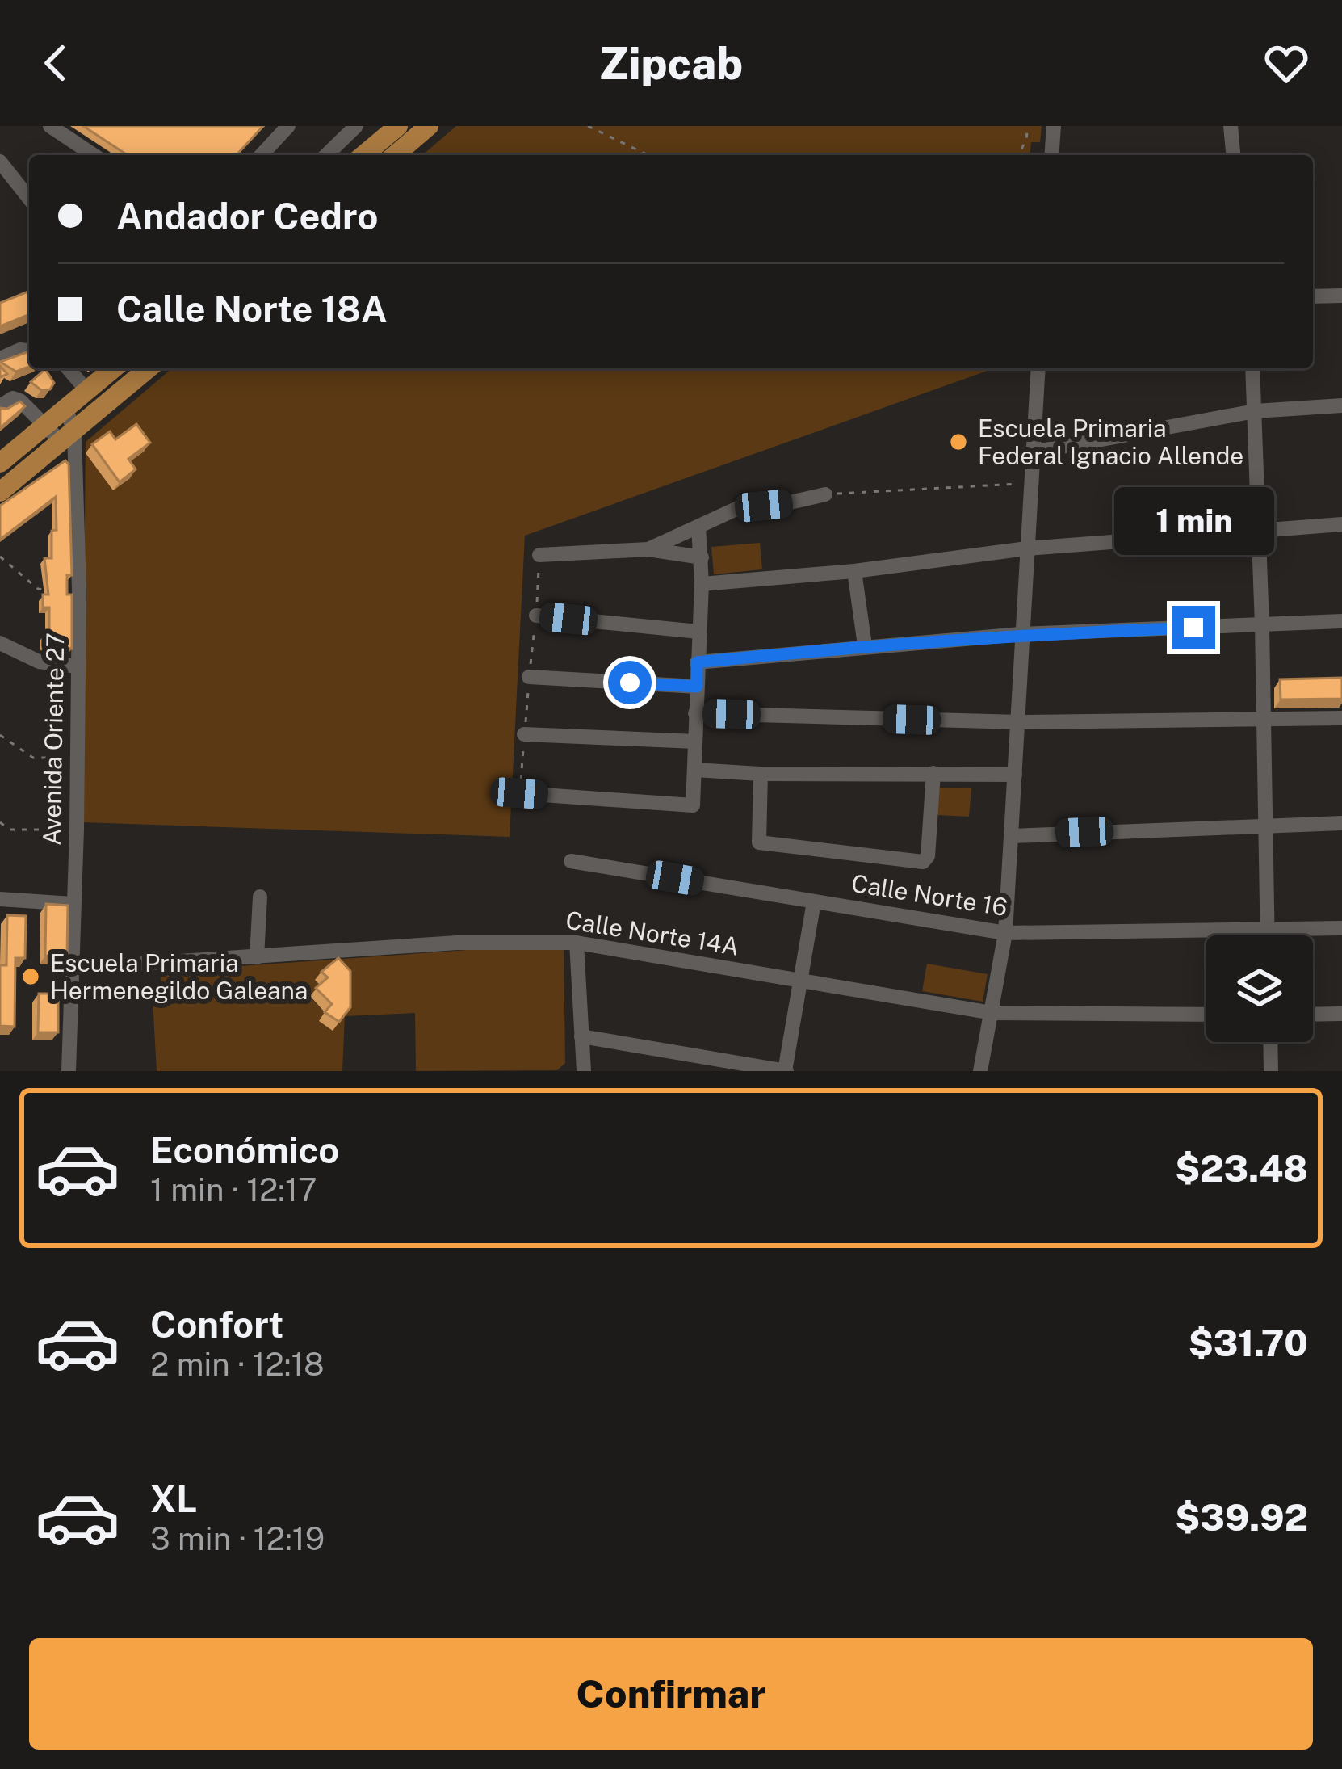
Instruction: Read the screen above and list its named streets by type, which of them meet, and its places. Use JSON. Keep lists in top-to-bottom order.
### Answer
{
  "streets": {
    "street": ["Avenida Oriente 27", "Calle Norte 16", "Calle Norte 14A"]
  },
  "crossings": [
    ["Avenida Oriente 27", "Calle Norte 14A"]
  ],
  "places": ["Escuela Primaria Federal Ignacio Allende", "Escuela Primaria Hermenegildo Galeana"],
  "page": {
    "header": "Zipcab",
    "banner": ["Andador Cedro", "Calle Norte 18A"],
    "bubble": "1 min",
    "list": [
      {
        "name": "Económico",
        "note": "1 min · 12:17",
        "value": "$23.48"
      },
      {
        "name": "Confort",
        "note": "2 min · 12:18",
        "value": "$31.70"
      },
      {
        "name": "XL",
        "note": "3 min · 12:19",
        "value": "$39.92"
      }
    ],
    "buttons": "Confirmar"
  }
}
